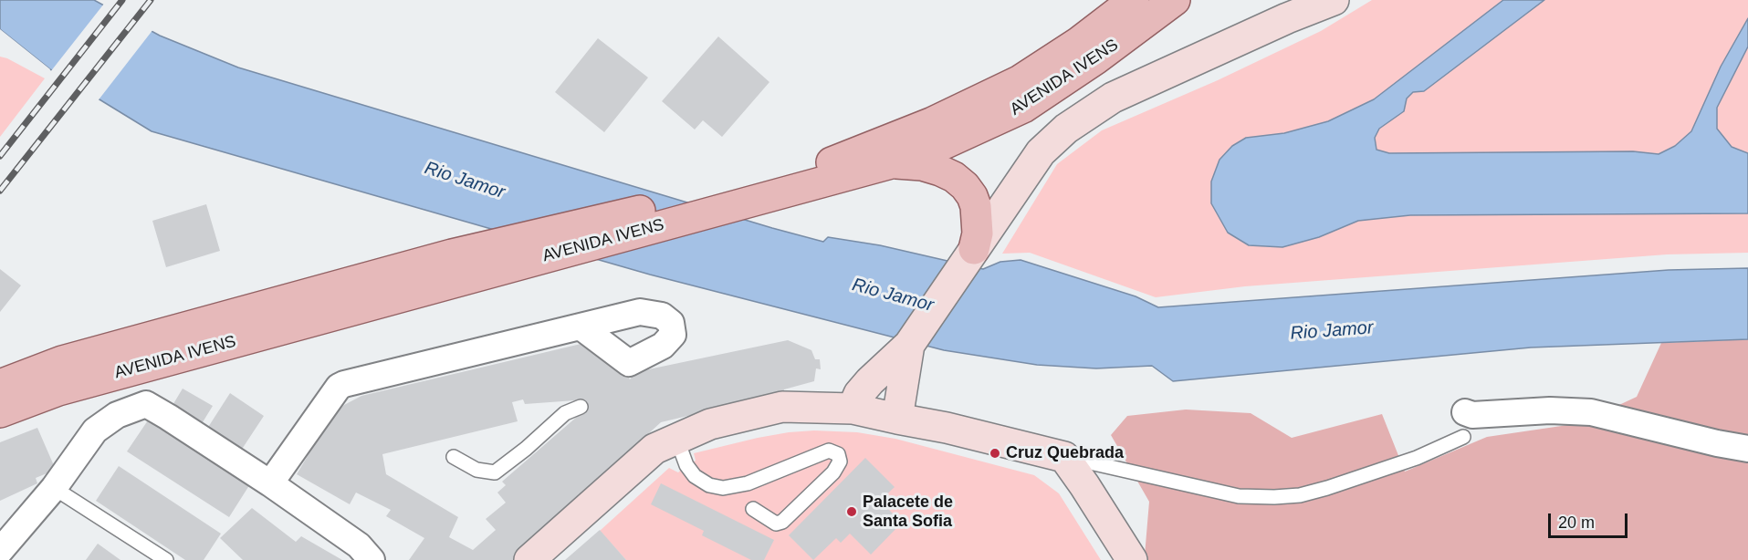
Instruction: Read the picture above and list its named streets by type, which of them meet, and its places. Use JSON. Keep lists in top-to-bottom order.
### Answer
{
  "streets": {
    "main road": ["AVENIDA IVENS"]
  },
  "water": ["Rio Jamor"],
  "places": ["Cruz Quebrada", "Palacete de Santa Sofia"],
  "scale_bar": "20 m"
}
